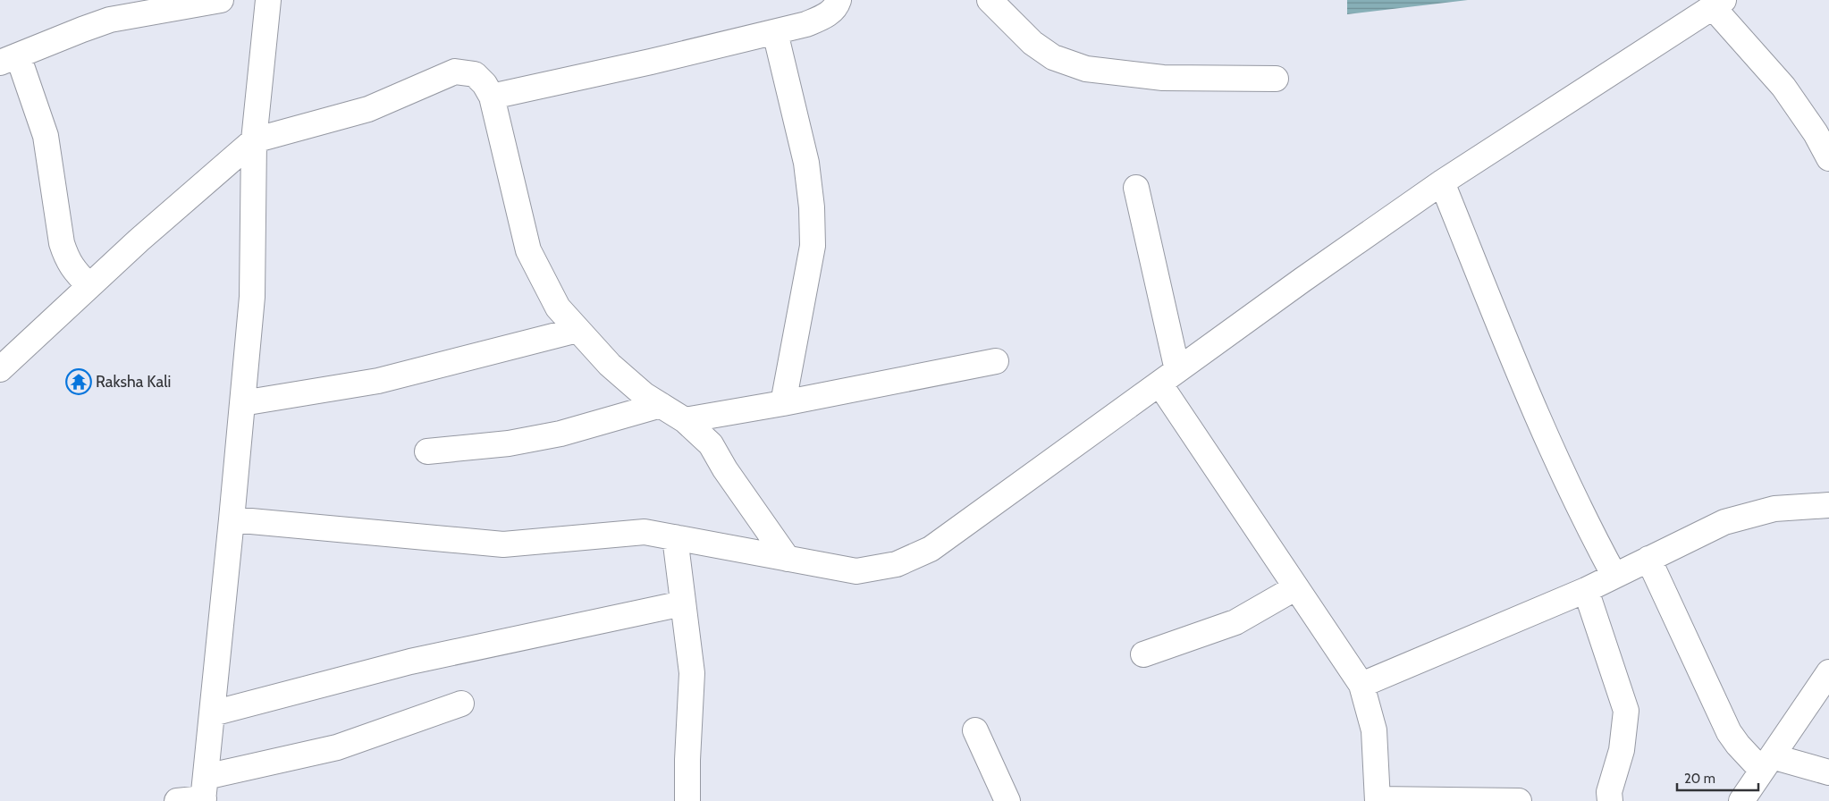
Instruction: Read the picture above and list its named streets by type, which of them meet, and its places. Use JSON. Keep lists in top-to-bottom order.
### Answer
{
  "places": {
    "temple": ["Raksha Kali"]
  },
  "scale_bar": "20 m"
}
